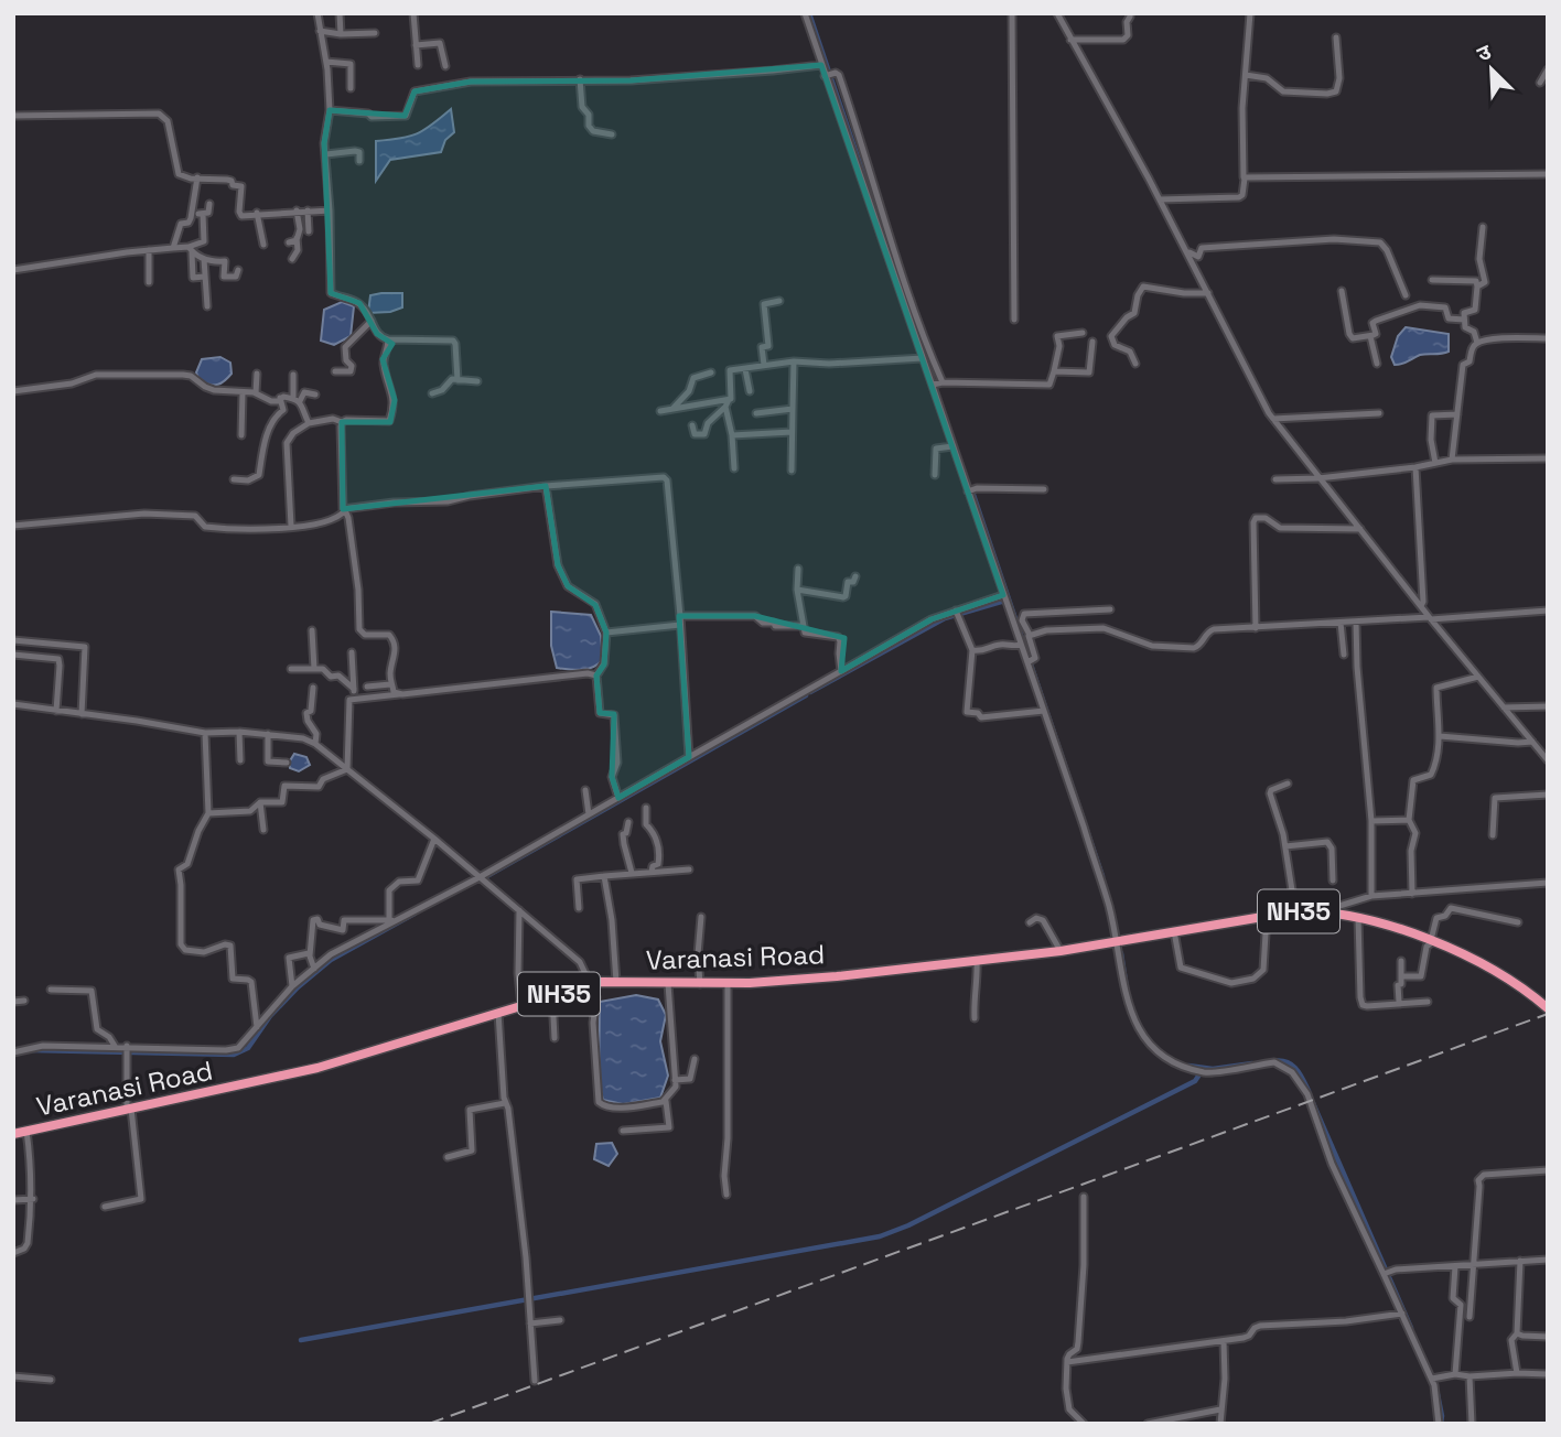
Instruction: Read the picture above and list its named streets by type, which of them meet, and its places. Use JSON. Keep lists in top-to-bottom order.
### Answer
{
  "streets": {
    "highway": ["NH35", "Varanasi Road"]
  },
  "north": "top left"
}
